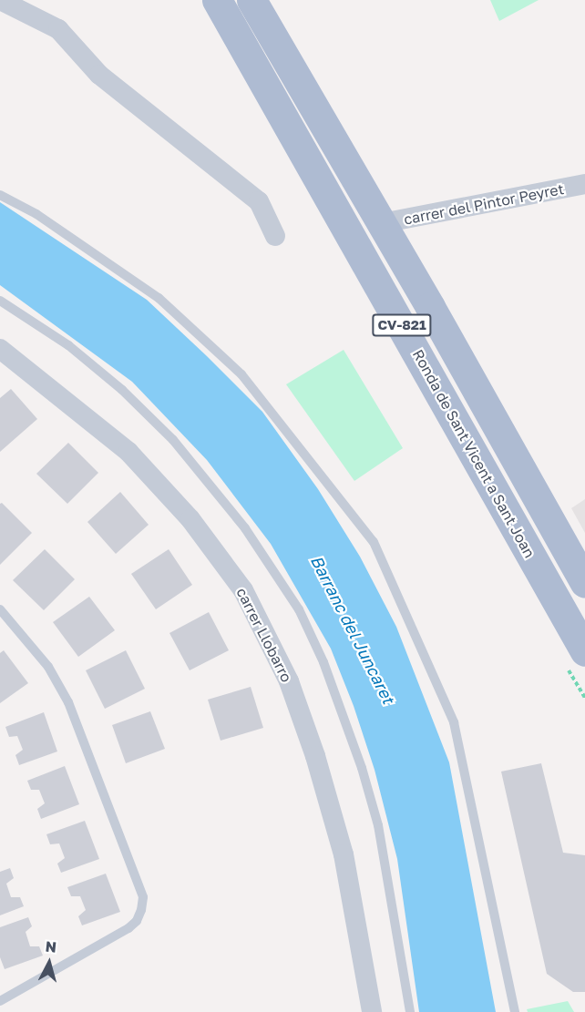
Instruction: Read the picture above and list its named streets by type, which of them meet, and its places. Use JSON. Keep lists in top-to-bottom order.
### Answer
{
  "streets": {
    "main road": ["CV-821", "Ronda de Sant Vicent a Sant Joan"],
    "street": ["carrer del Pintor Peyret", "carrer Llobarro"]
  },
  "crossings": [
    ["carrer del Pintor Peyret", "CV-821"]
  ],
  "water": ["Barranc del Juncaret"],
  "north": "top"
}
